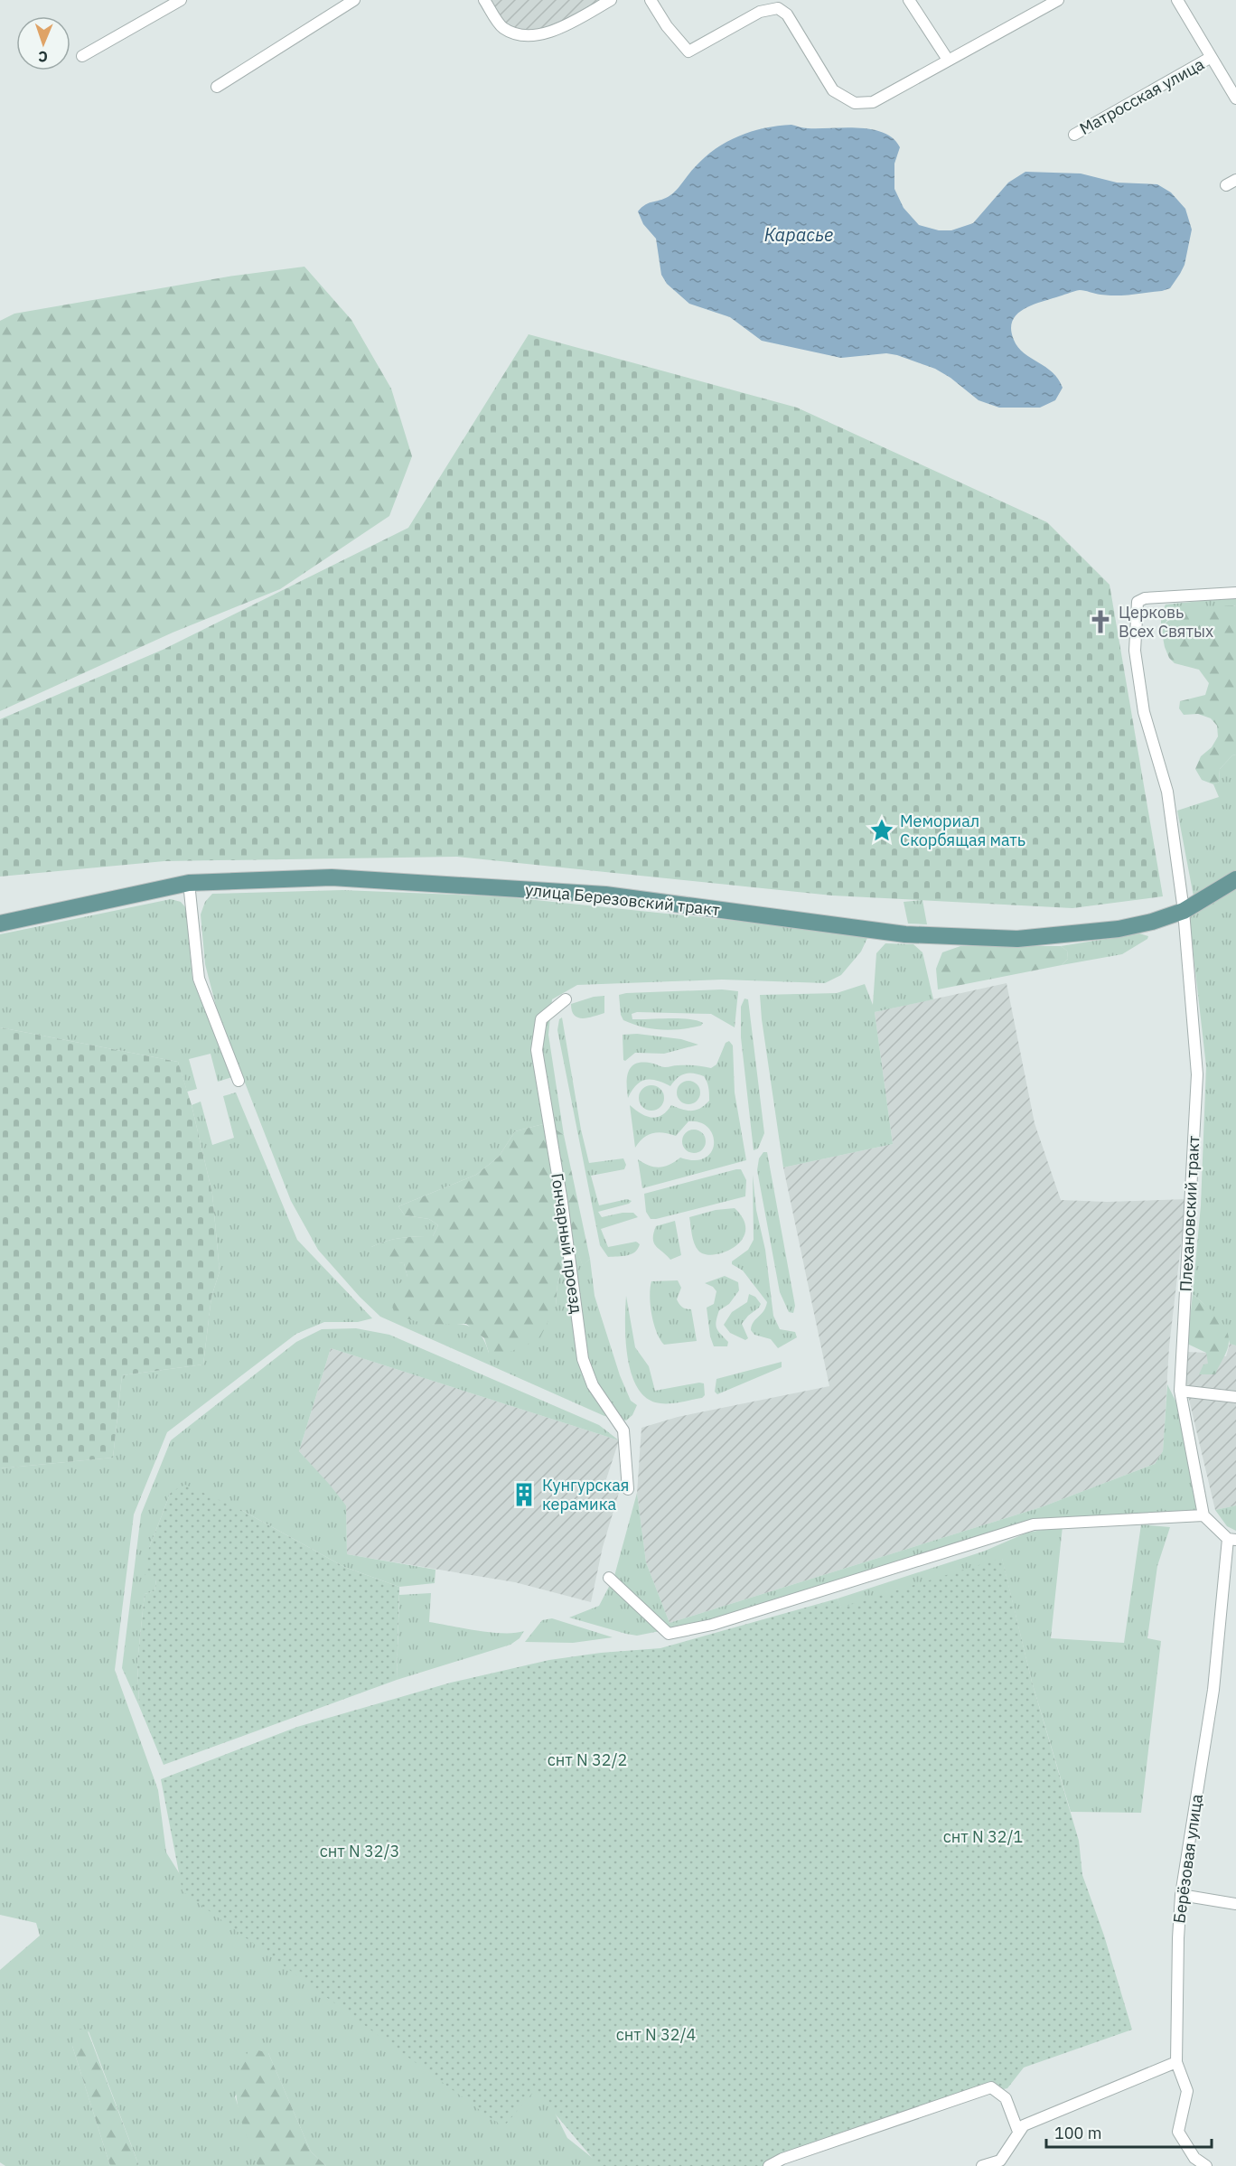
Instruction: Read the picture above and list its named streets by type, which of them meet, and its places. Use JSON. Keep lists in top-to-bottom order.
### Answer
{
  "streets": {
    "main road": ["улица Березовский тракт"],
    "street": [
      "Матросская улица",
      "Плехановский тракт",
      "Гончарный проезд",
      "Берёзовая улица"
    ]
  },
  "crossings": [
    ["улица Березовский тракт", "Плехановский тракт"]
  ],
  "water": ["Карасье"],
  "parks": [
    "снт N 32/2",
    "снт N 32/1",
    "снт N 32/3",
    "снт N 32/4"
  ],
  "places": {
    "church": ["Церковь Всех Святых"],
    "place": ["Мемориал Скорбящая мать"],
    "building": ["Кунгурская керамика"]
  },
  "scale_bar": "100 m",
  "north": "bottom"
}
